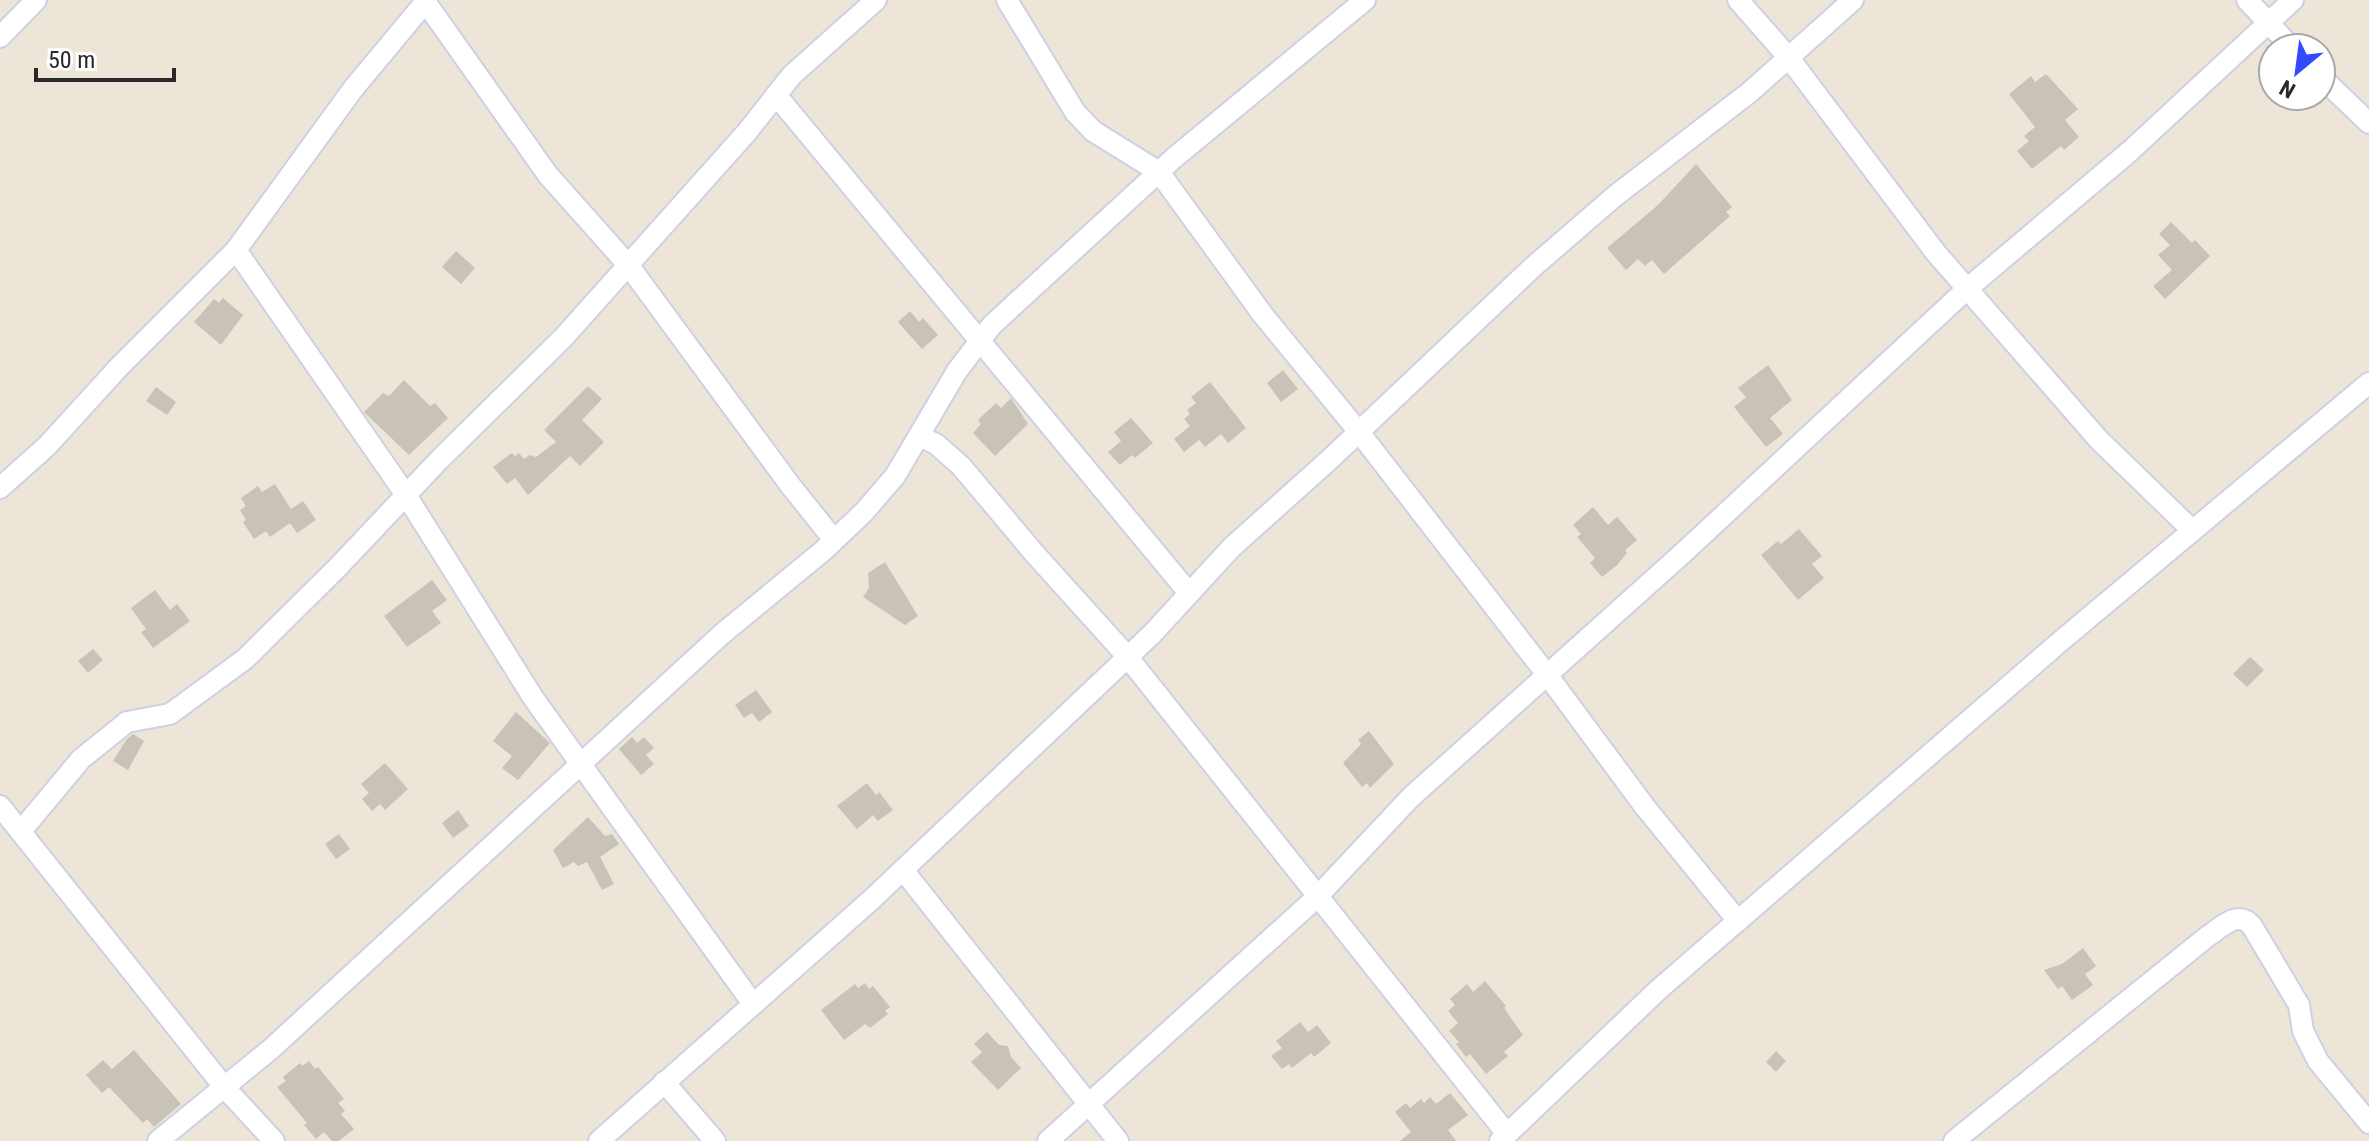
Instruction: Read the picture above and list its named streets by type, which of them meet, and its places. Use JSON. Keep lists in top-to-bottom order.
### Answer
{
  "scale_bar": "50 m",
  "north": "bottom left"
}
